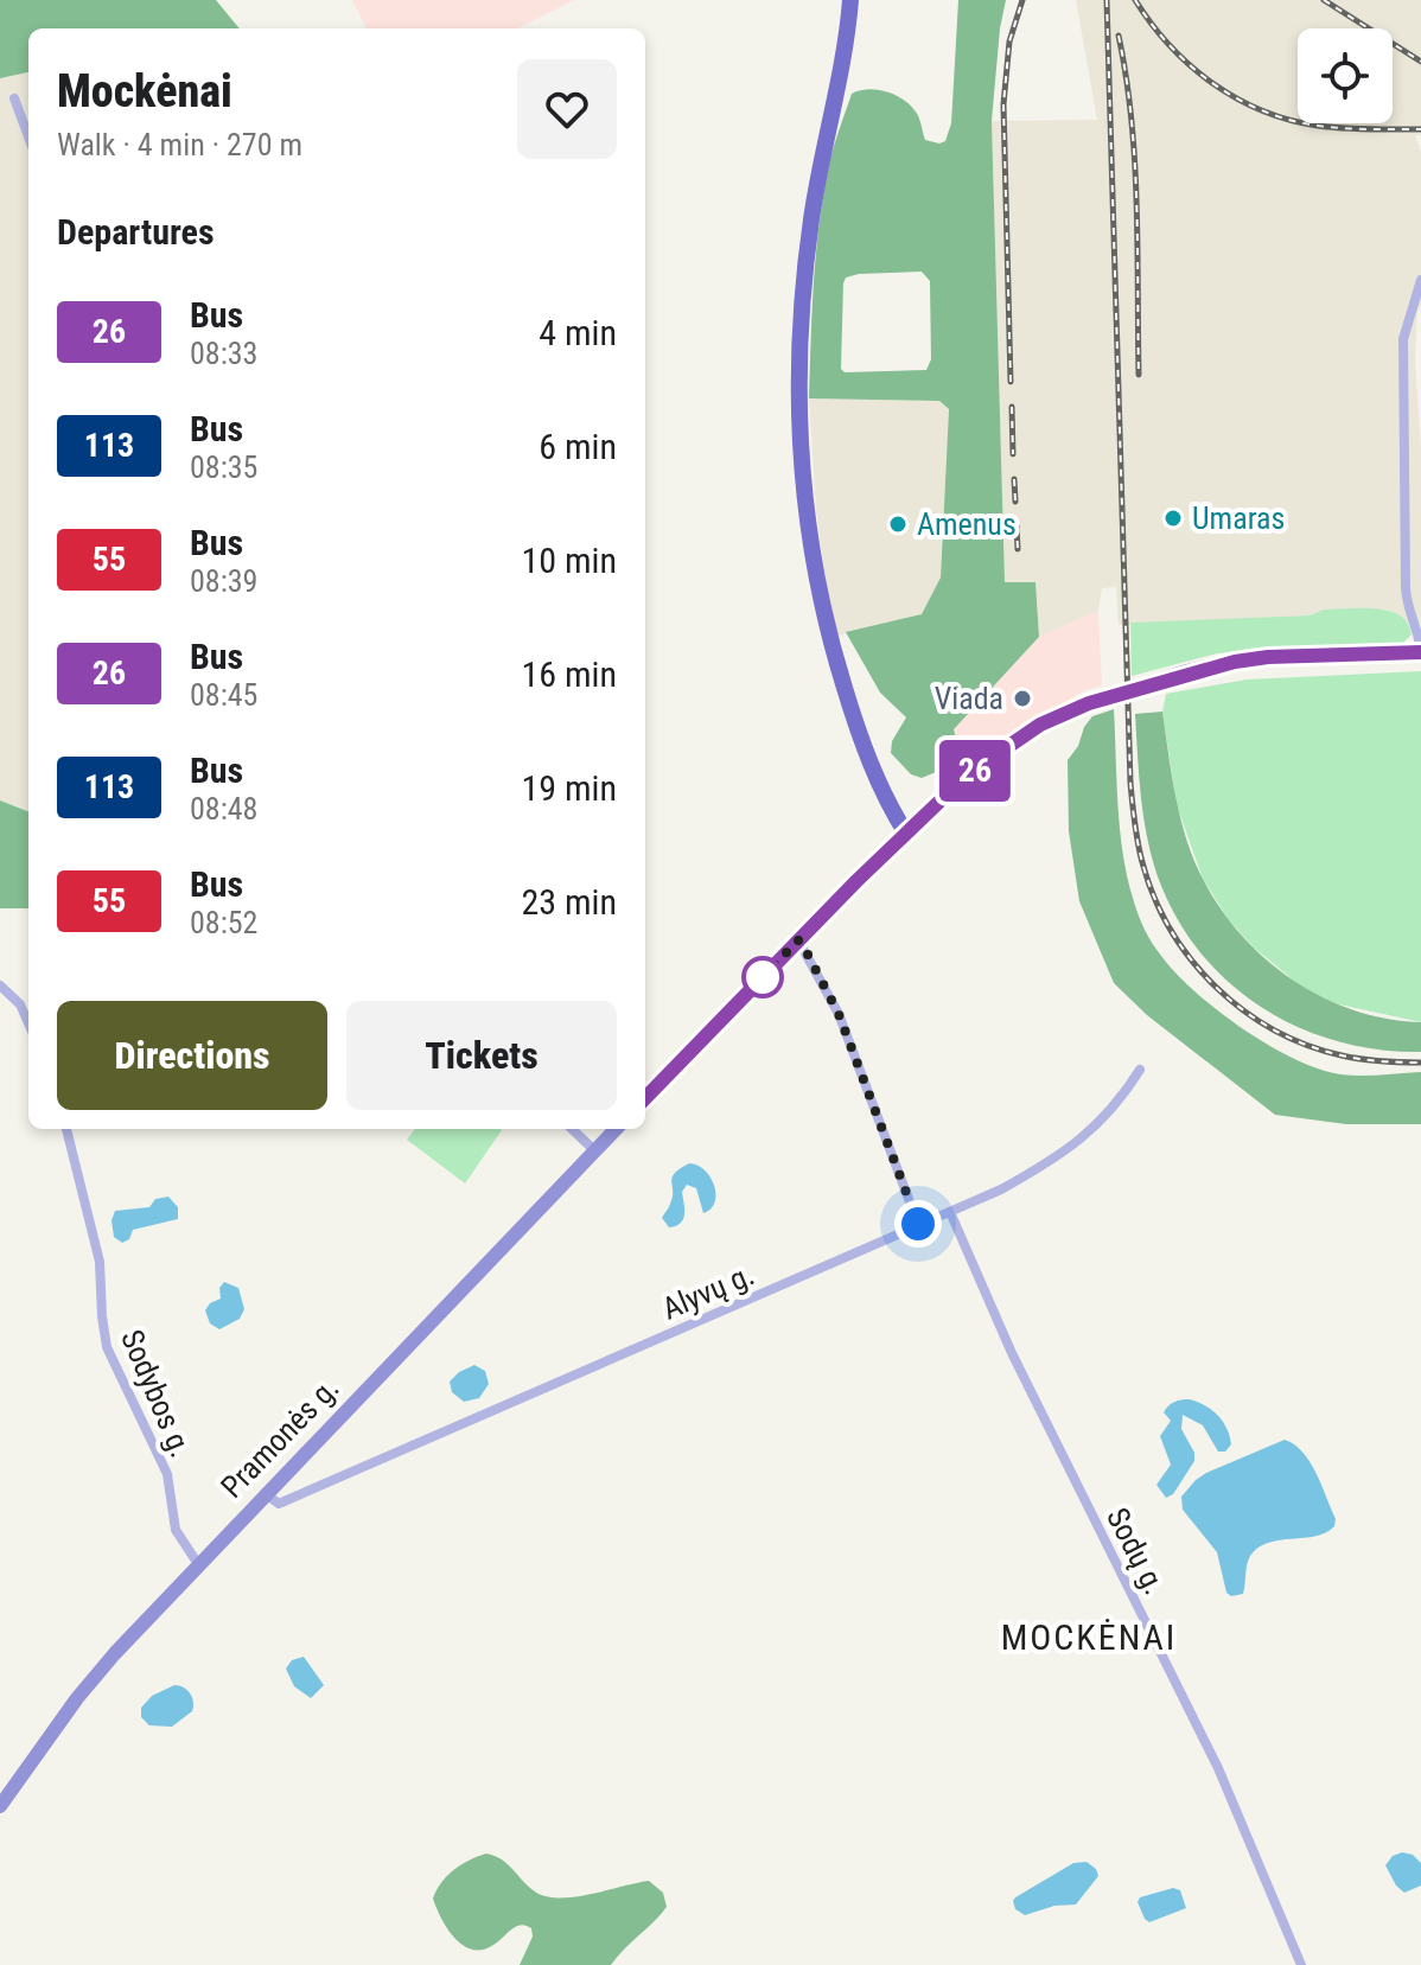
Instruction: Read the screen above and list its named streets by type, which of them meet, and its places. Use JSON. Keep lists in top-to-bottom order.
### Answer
{
  "streets": {
    "main road": ["Pramonės g."],
    "street": ["Alyvų g.", "Sodybos g.", "Sodų g."]
  },
  "crossings": [
    ["Alyvų g.", "Pramonės g."],
    ["Alyvų g.", "Sodų g."],
    ["Sodybos g.", "Pramonės g."]
  ],
  "districts": ["MOCKĖNAI"],
  "places": ["Umaras", "Amenus", "Viada"],
  "lines": ["bus line 26"],
  "page": {
    "on_map": "26",
    "heading": [
      ["Mockėnai", "Walk · 4 min · 270 m"],
      "Departures"
    ],
    "list": [
      {
        "mark": "26",
        "name": "Bus",
        "note": "08:33",
        "value": "4 min"
      },
      {
        "mark": "113",
        "name": "Bus",
        "note": "08:35",
        "value": "6 min"
      },
      {
        "mark": "55",
        "name": "Bus",
        "note": "08:39",
        "value": "10 min"
      },
      {
        "mark": "26",
        "name": "Bus",
        "note": "08:45",
        "value": "16 min"
      },
      {
        "mark": "113",
        "name": "Bus",
        "note": "08:48",
        "value": "19 min"
      },
      {
        "mark": "55",
        "name": "Bus",
        "note": "08:52",
        "value": "23 min"
      }
    ],
    "buttons": ["Directions", "Tickets"]
  }
}
